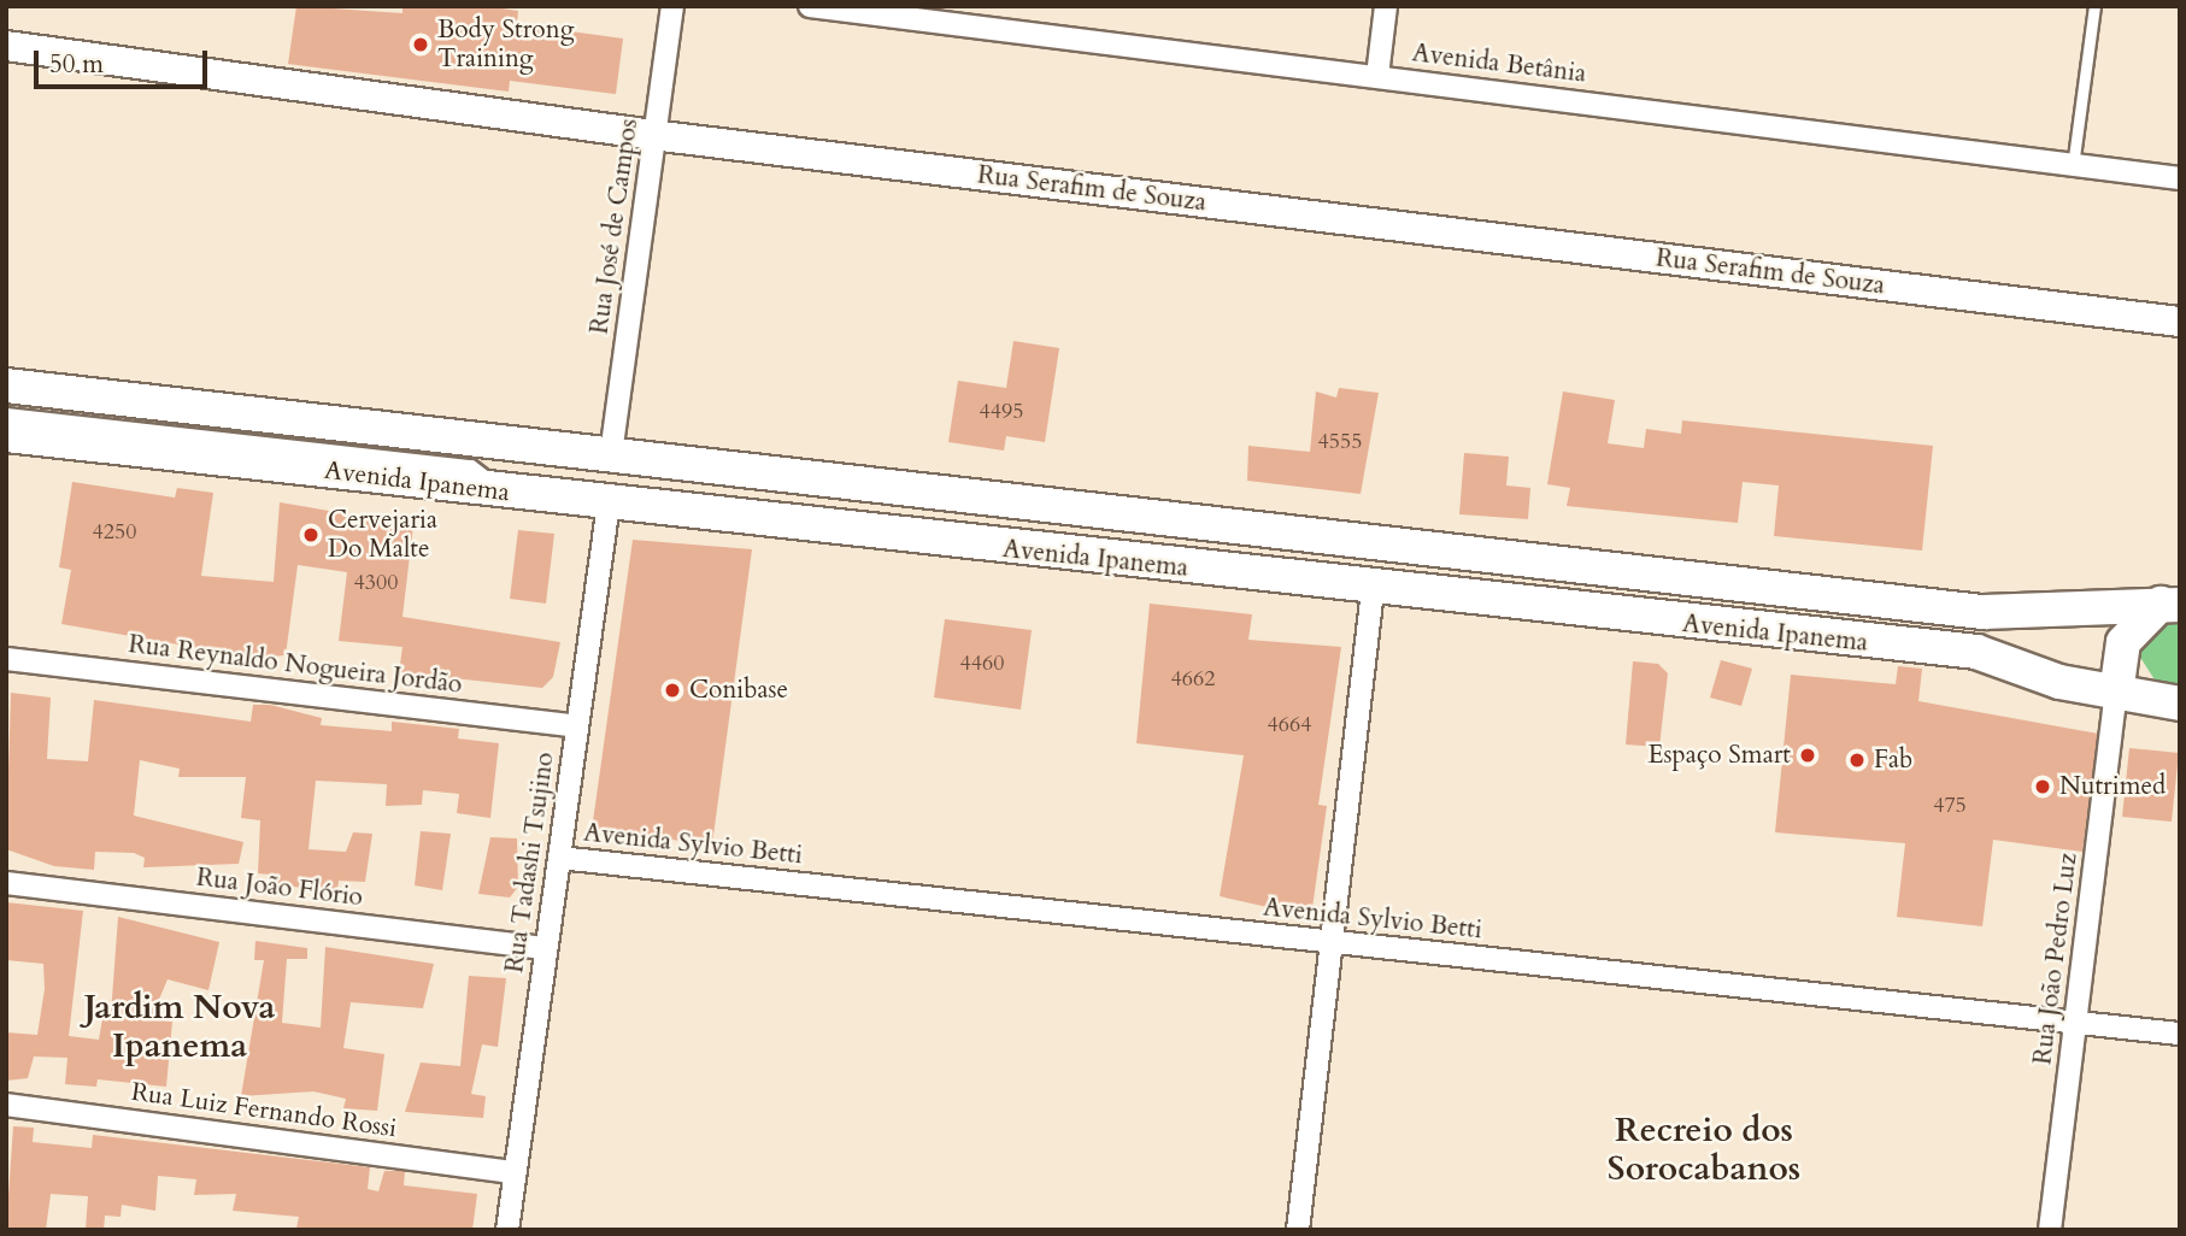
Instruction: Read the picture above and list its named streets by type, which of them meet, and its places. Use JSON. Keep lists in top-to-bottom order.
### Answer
{
  "streets": {
    "main road": ["Avenida Ipanema"],
    "street": [
      "Avenida Betânia",
      "Rua Serafim de Souza",
      "Rua José de Campos",
      "Rua Reynaldo Nogueira Jordão",
      "Avenida Sylvio Betti",
      "Rua Tadashi Tsujino",
      "Rua João Flório",
      "Rua João Pedro Luz",
      "Rua Luiz Fernando Rossi"
    ]
  },
  "crossings": [
    ["Rua Serafim de Souza", "Rua José de Campos"],
    ["Rua José de Campos", "Avenida Ipanema"],
    ["Avenida Ipanema", "Rua Tadashi Tsujino"],
    ["Avenida Ipanema", "Rua João Pedro Luz"],
    ["Rua Reynaldo Nogueira Jordão", "Rua Tadashi Tsujino"],
    ["Avenida Sylvio Betti", "Rua Tadashi Tsujino"],
    ["Avenida Sylvio Betti", "Rua João Pedro Luz"],
    ["Rua Tadashi Tsujino", "Rua João Flório"],
    ["Rua Tadashi Tsujino", "Rua Luiz Fernando Rossi"]
  ],
  "districts": ["Jardim Nova Ipanema", "Recreio dos Sorocabanos"],
  "places": [
    "Body Strong Training",
    "Cervejaria Do Malte",
    "Conibase",
    "Espaço Smart",
    "Fab",
    "Nutrimed"
  ],
  "house_numbers": [
    "4495",
    "4555",
    "4250",
    "4300",
    "4460",
    "4662",
    "4664",
    "475"
  ],
  "scale_bar": "50 m"
}
